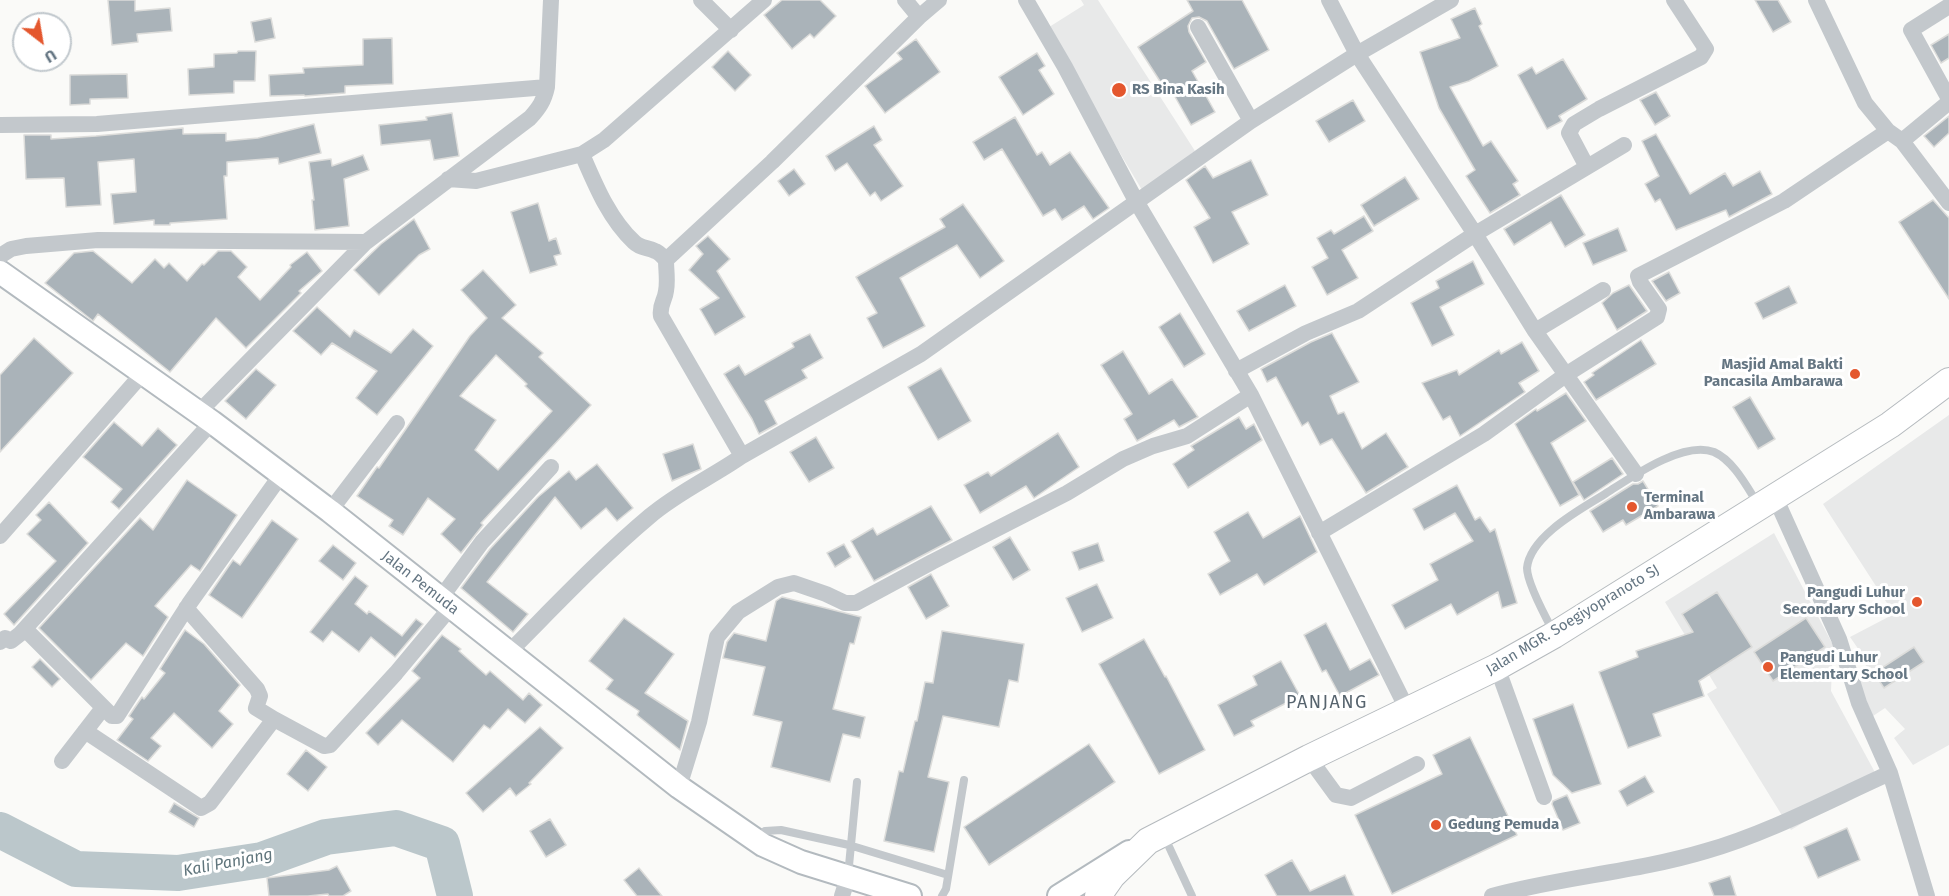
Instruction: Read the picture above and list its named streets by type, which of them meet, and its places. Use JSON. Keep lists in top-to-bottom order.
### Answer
{
  "streets": {
    "main road": ["Jalan Pemuda", "Jalan MGR. Soegiyopranoto SJ"]
  },
  "districts": ["PANJANG"],
  "water": ["Kali Panjang"],
  "places": [
    "RS Bina Kasih",
    "Masjid Amal Bakti Pancasila Ambarawa",
    "Terminal Ambarawa",
    "Pangudi Luhur Secondary School",
    "Pangudi Luhur Elementary School",
    "Gedung Pemuda"
  ],
  "north": "bottom right"
}
